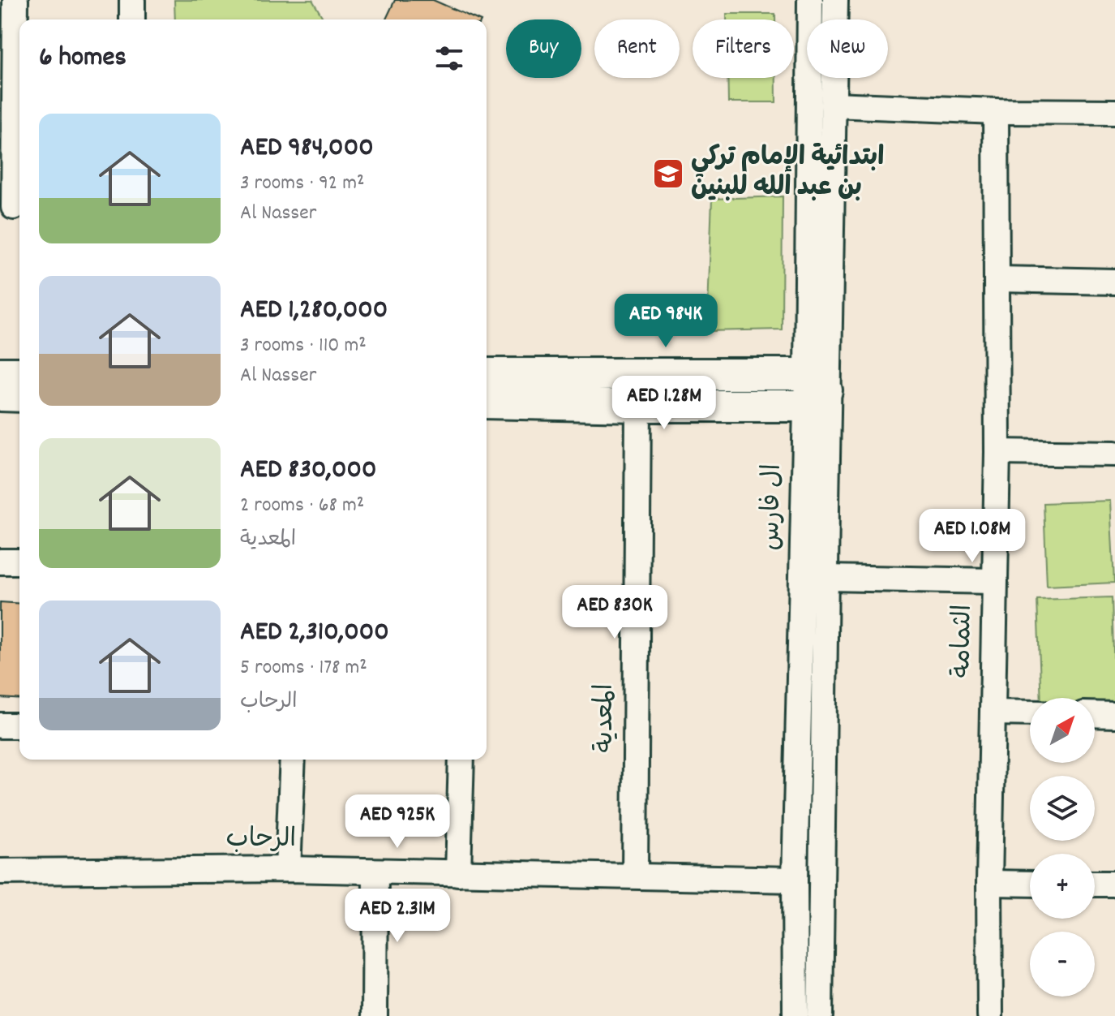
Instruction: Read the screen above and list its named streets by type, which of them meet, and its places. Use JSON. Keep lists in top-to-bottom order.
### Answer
{
  "streets": {
    "street": [
      "ال فارس",
      "الثمامة",
      "المعدية",
      "الرحاب"
    ]
  },
  "crossings": [
    ["ال فارس", "الرحاب"],
    ["المعدية", "الرحاب"]
  ],
  "places": {
    "school or university": ["ابتدائية الإمام تركي بن عبد الله للبنين"]
  },
  "north": "top right",
  "page": {
    "chip": [
      "Buy",
      "Rent",
      "Filters",
      "New"
    ],
    "heading": "6 homes",
    "list": [
      {
        "name": "AED 984,000",
        "note": "3 rooms · 92 m² · Al Nasser"
      },
      {
        "name": "AED 1,280,000",
        "note": "3 rooms · 110 m² · Al Nasser"
      },
      {
        "name": "AED 830,000",
        "note": "2 rooms · 68 m² · المعدية"
      },
      {
        "name": "AED 2,310,000",
        "note": "5 rooms · 178 m² · الرحاب"
      }
    ],
    "price": [
      "AED 984K",
      "AED 1.28M",
      "AED 1.08M",
      "AED 830K",
      "AED 925K",
      "AED 2.31M"
    ],
    "map_buttons": ["+", "−"]
  }
}
